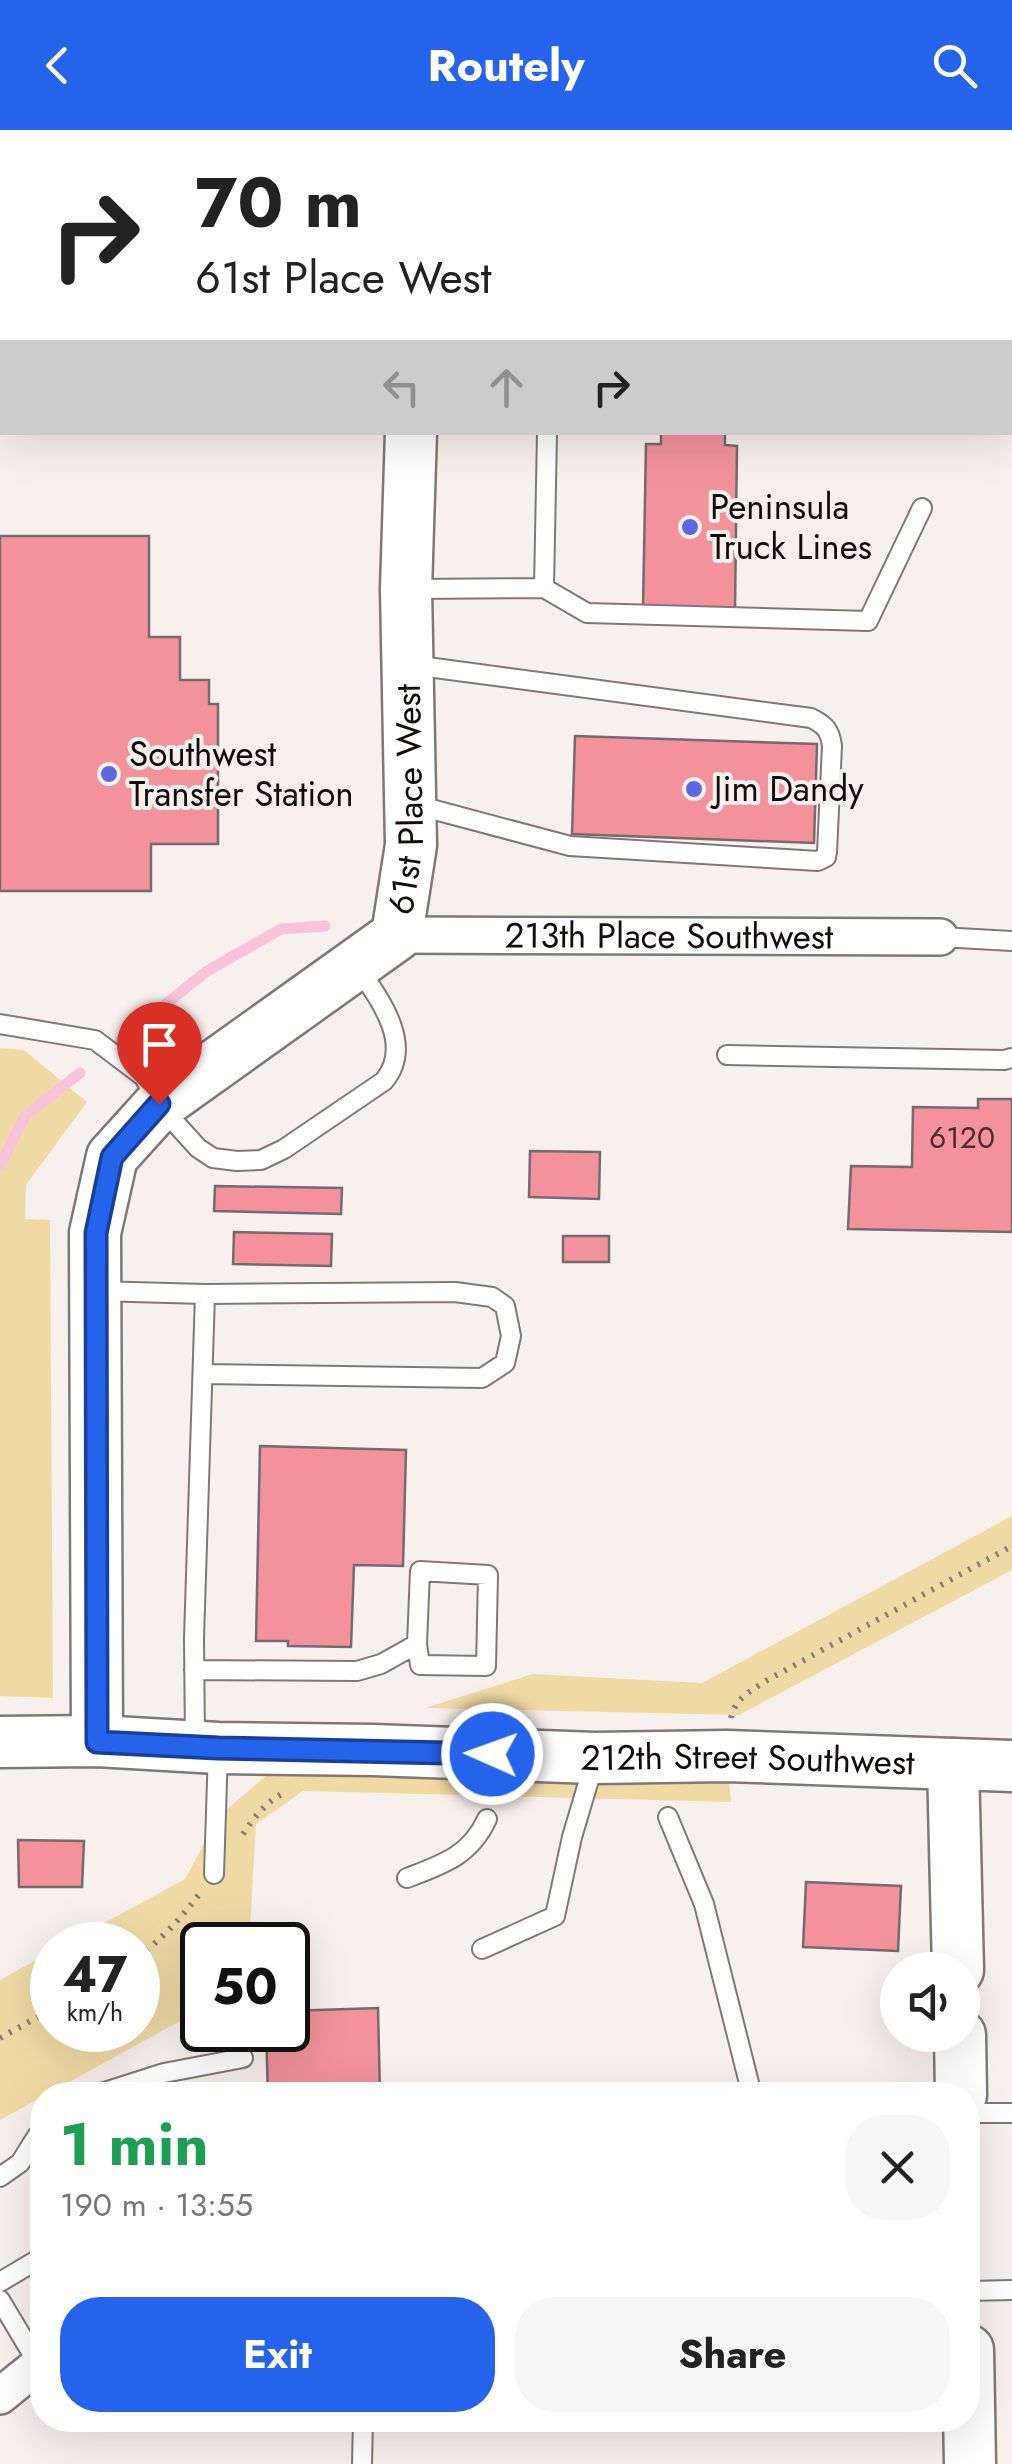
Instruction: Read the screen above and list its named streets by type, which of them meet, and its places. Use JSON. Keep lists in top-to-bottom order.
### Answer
{
  "streets": {
    "street": ["61st Place West", "213th Place Southwest", "212th Street Southwest"]
  },
  "crossings": [
    ["61st Place West", "213th Place Southwest"],
    ["61st Place West", "212th Street Southwest"]
  ],
  "places": ["Peninsula Truck Lines", "Southwest Transfer Station", "Jim Dandy"],
  "house_numbers": ["6120"],
  "page": {
    "header": "Routely",
    "turn": ["70 m", "61st Place West"],
    "speed": "47 km/h",
    "limit": "50",
    "heading": ["1 min", "190 m · 13:55"],
    "buttons": ["Exit", "Share"]
  }
}
